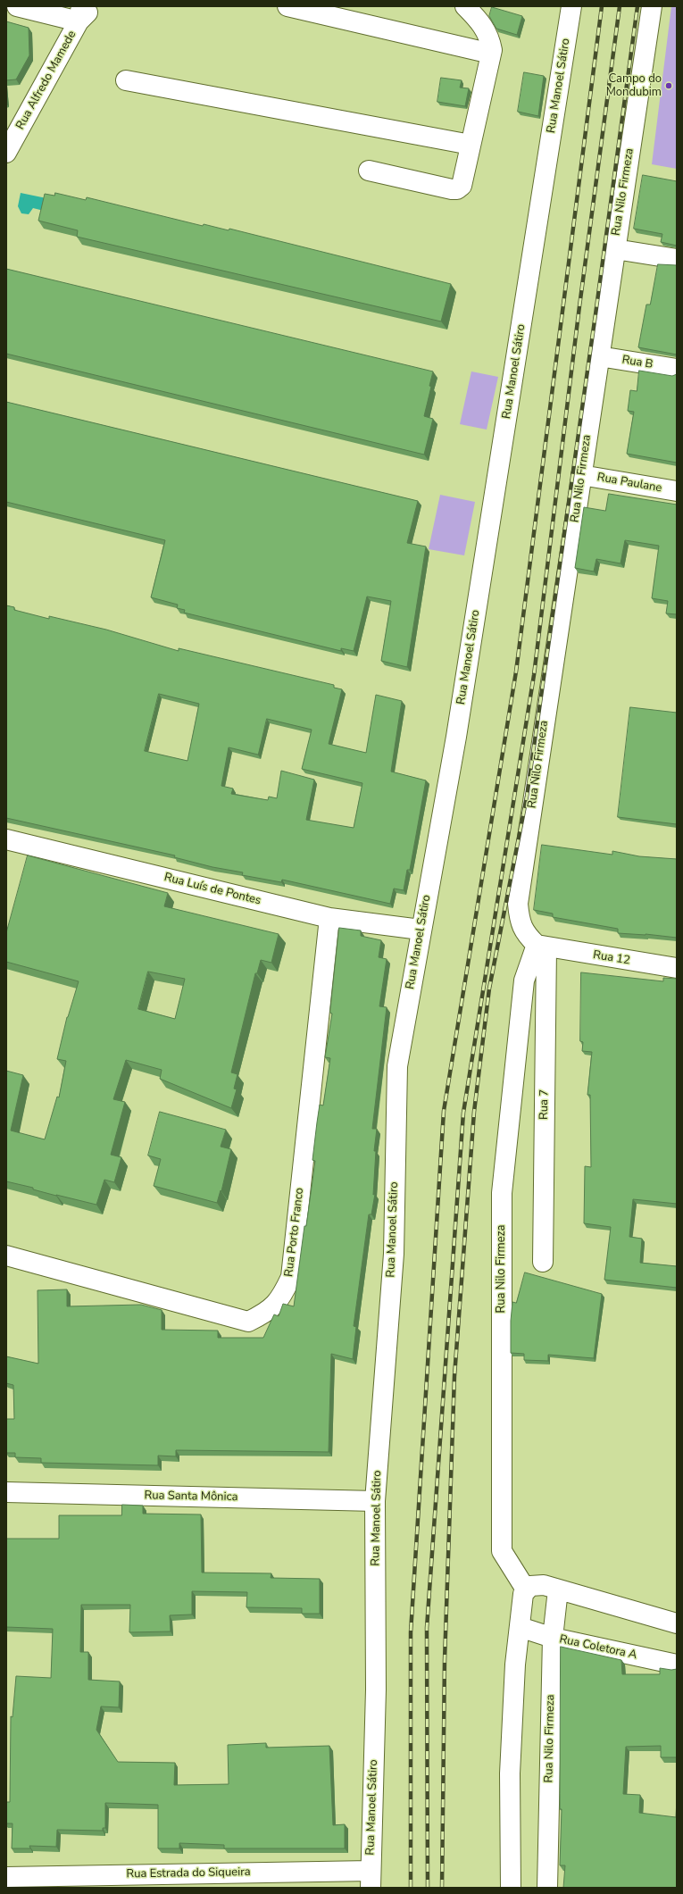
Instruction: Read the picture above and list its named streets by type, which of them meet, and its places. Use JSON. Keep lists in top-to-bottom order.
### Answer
{
  "streets": {
    "street": [
      "Rua Alfredo Mamede",
      "Rua Manoel Sátiro",
      "Rua Nilo Firmeza",
      "Rua B",
      "Rua Paulane",
      "Rua Luís de Pontes",
      "Rua 12",
      "Rua 7",
      "Rua Porto Franco",
      "Rua Santa Mônica",
      "Rua Coletora A",
      "Rua Estrada do Siqueira"
    ]
  },
  "crossings": [
    ["Rua Manoel Sátiro", "Rua Luís de Pontes"],
    ["Rua Manoel Sátiro", "Rua Santa Mônica"],
    ["Rua Manoel Sátiro", "Rua Estrada do Siqueira"],
    ["Rua Nilo Firmeza", "Rua B"],
    ["Rua Nilo Firmeza", "Rua Paulane"],
    ["Rua Nilo Firmeza", "Rua 12"],
    ["Rua Nilo Firmeza", "Rua 7"],
    ["Rua Nilo Firmeza", "Rua Coletora A"],
    ["Rua Luís de Pontes", "Rua Porto Franco"],
    ["Rua 12", "Rua 7"]
  ],
  "places": ["Campo do Mondubim"]
}
